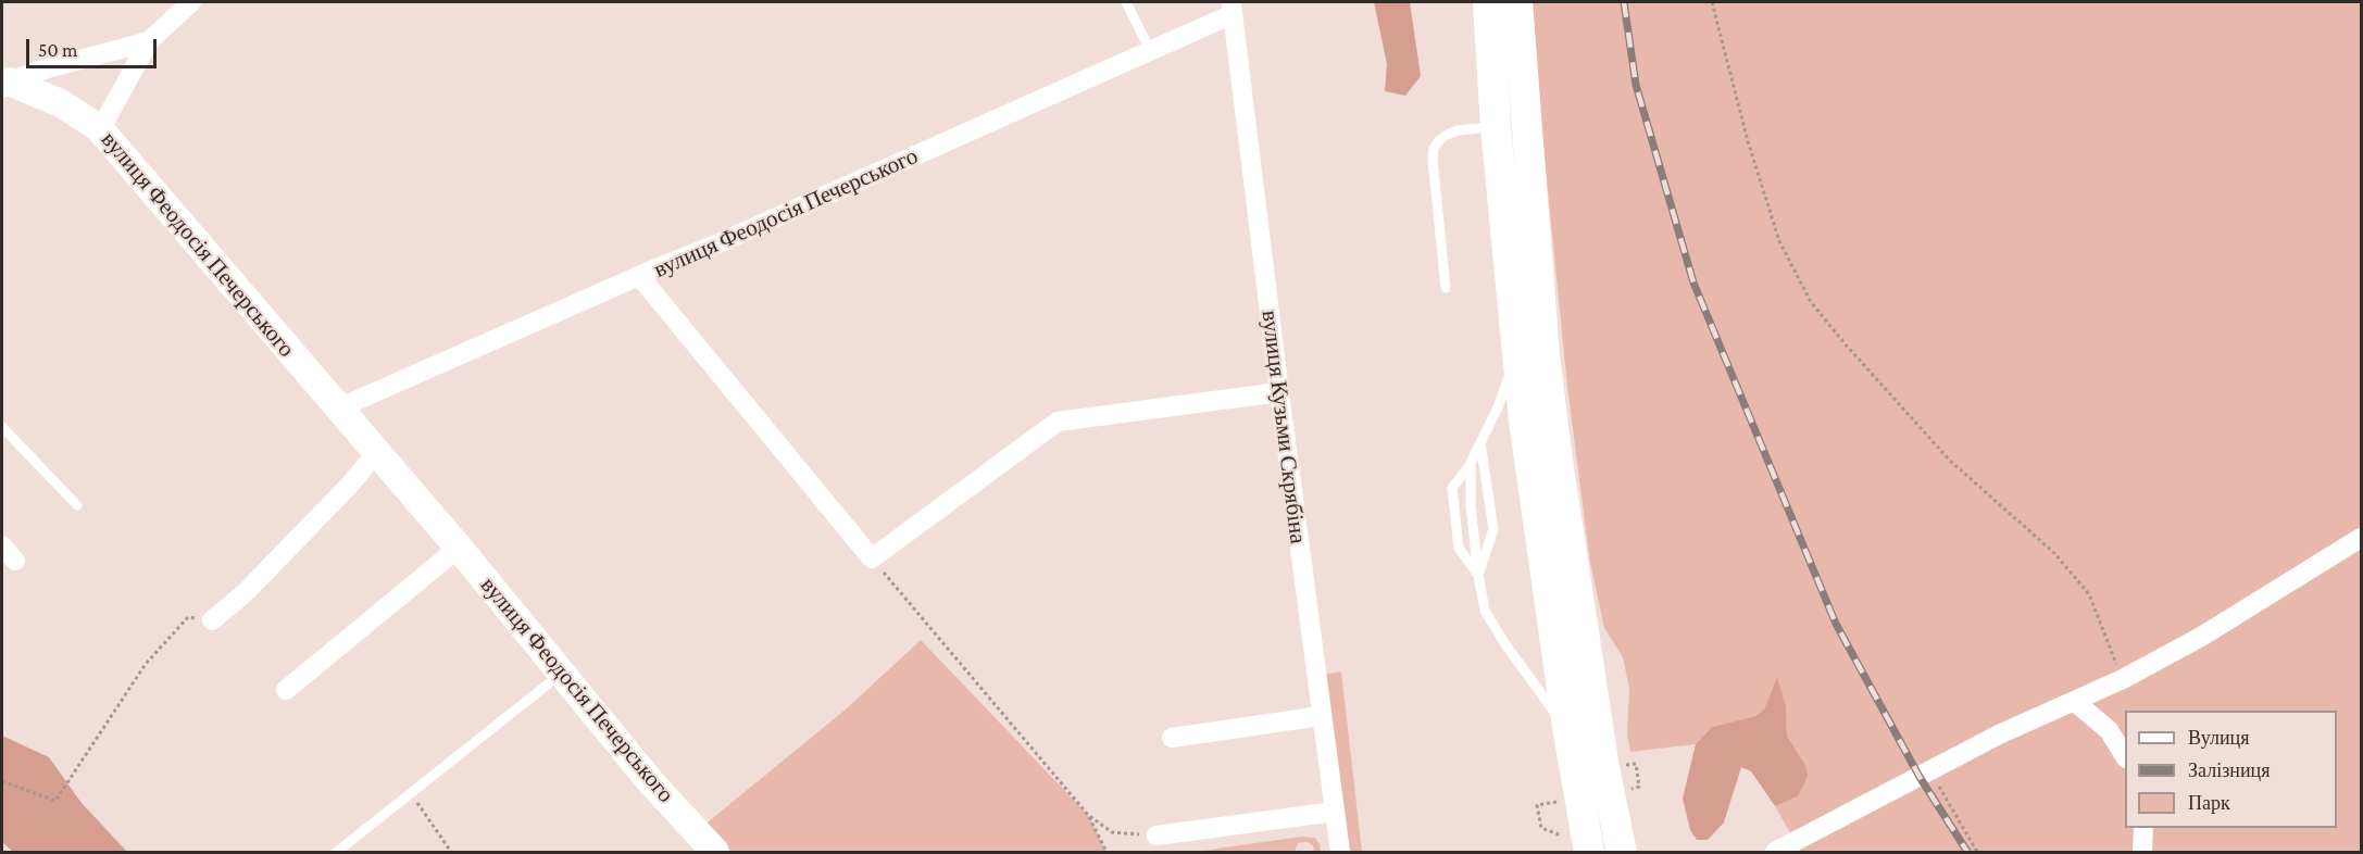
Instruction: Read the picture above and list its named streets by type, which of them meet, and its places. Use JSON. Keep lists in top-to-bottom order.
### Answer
{
  "streets": {
    "street": ["вулиця Феодосія Печерського", "вулиця Кузьми Скрябіна"]
  },
  "crossings": [
    ["вулиця Феодосія Печерського", "вулиця Кузьми Скрябіна"]
  ],
  "legend": ["Вулиця", "Залізниця", "Парк"],
  "scale_bar": "50 m"
}
